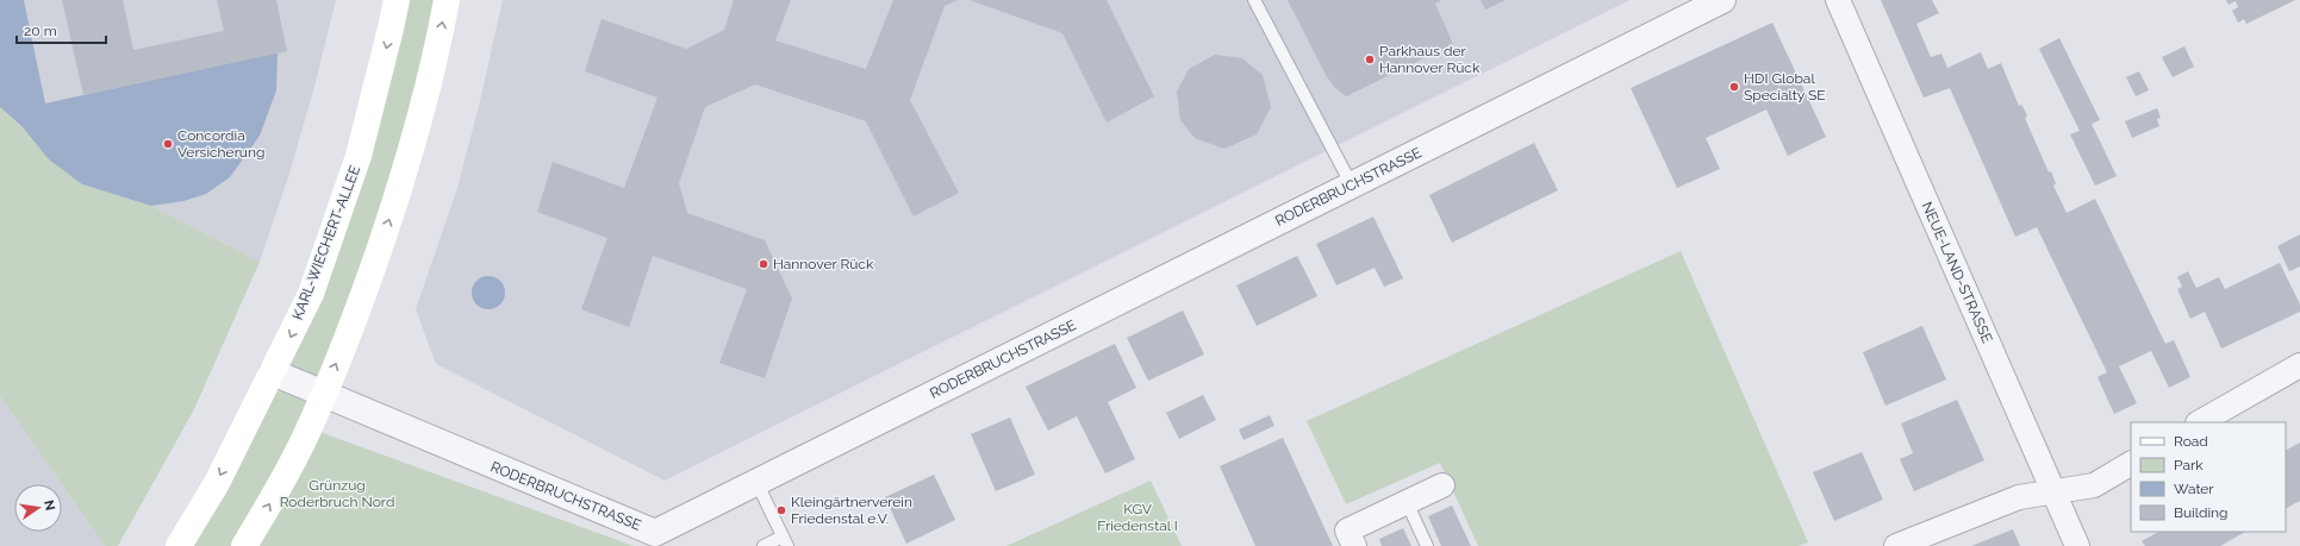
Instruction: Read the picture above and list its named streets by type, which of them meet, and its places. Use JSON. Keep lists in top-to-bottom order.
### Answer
{
  "streets": {
    "main road": ["KARL-WIECHERT-ALLEE"],
    "street": ["RODERBRUCHSTRASSE", "NEUE-LAND-STRASSE"]
  },
  "crossings": [
    ["RODERBRUCHSTRASSE", "KARL-WIECHERT-ALLEE"]
  ],
  "parks": ["Grünzug Roderbruch Nord", "KGV Friedenstal I"],
  "places": [
    "Parkhaus der Hannover Rück",
    "HDI Global Specialty SE",
    "Concordia Versicherung",
    "Hannover Rück",
    "Kleingärtnerverein Friedenstal e.V."
  ],
  "legend": [
    "Road",
    "Park",
    "Water",
    "Building"
  ],
  "scale_bar": "20 m",
  "north": "right"
}
